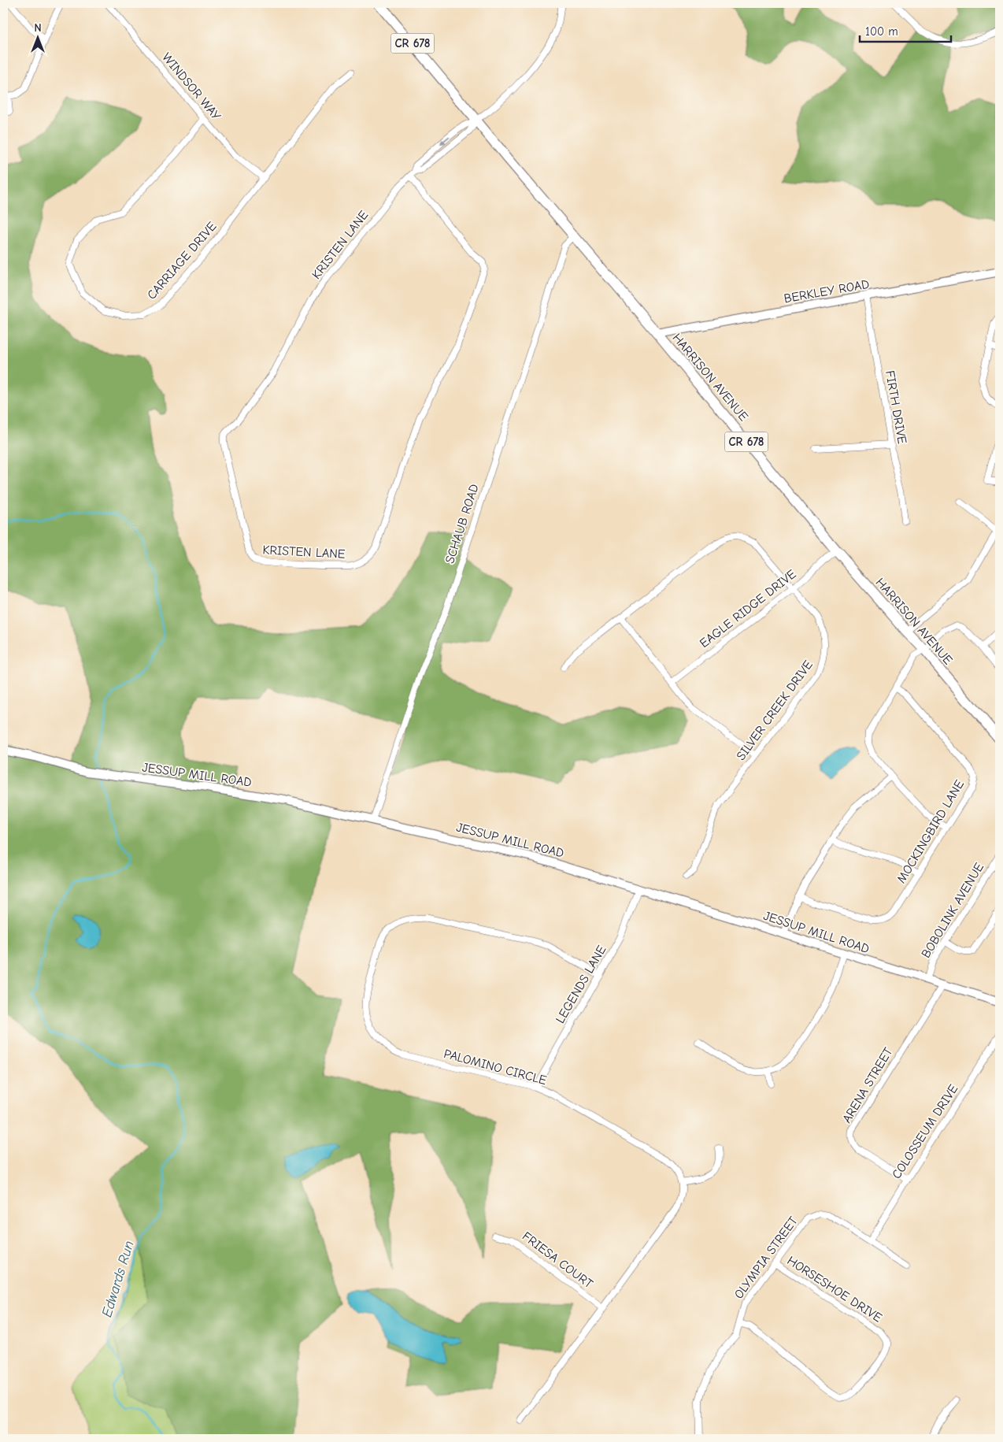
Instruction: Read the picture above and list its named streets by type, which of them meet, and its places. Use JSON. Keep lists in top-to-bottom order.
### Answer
{
  "streets": {
    "main road": ["CR 678", "HARRISON AVENUE"],
    "street": [
      "WINDSOR WAY",
      "KRISTEN LANE",
      "CARRIAGE DRIVE",
      "BERKLEY ROAD",
      "FIRTH DRIVE",
      "SCHAUB ROAD",
      "EAGLE RIDGE DRIVE",
      "SILVER CREEK DRIVE",
      "JESSUP MILL ROAD",
      "MOCKINGBIRD LANE",
      "BOBOLINK AVENUE",
      "LEGENDS LANE",
      "PALOMINO CIRCLE",
      "ARENA STREET",
      "COLOSSEUM DRIVE",
      "OLYMPIA STREET",
      "FRIESA COURT",
      "HORSESHOE DRIVE"
    ]
  },
  "crossings": [
    ["CR 678", "KRISTEN LANE"],
    ["CR 678", "HARRISON AVENUE"],
    ["WINDSOR WAY", "CARRIAGE DRIVE"],
    ["KRISTEN LANE", "HARRISON AVENUE"],
    ["BERKLEY ROAD", "HARRISON AVENUE"],
    ["BERKLEY ROAD", "FIRTH DRIVE"],
    ["HARRISON AVENUE", "SCHAUB ROAD"],
    ["HARRISON AVENUE", "EAGLE RIDGE DRIVE"],
    ["SCHAUB ROAD", "JESSUP MILL ROAD"],
    ["EAGLE RIDGE DRIVE", "SILVER CREEK DRIVE"],
    ["JESSUP MILL ROAD", "BOBOLINK AVENUE"],
    ["JESSUP MILL ROAD", "LEGENDS LANE"],
    ["JESSUP MILL ROAD", "ARENA STREET"],
    ["LEGENDS LANE", "PALOMINO CIRCLE"],
    ["ARENA STREET", "COLOSSEUM DRIVE"],
    ["COLOSSEUM DRIVE", "OLYMPIA STREET"],
    ["OLYMPIA STREET", "HORSESHOE DRIVE"]
  ],
  "water": ["Edwards Run"],
  "scale_bar": "100 m",
  "north": "top"
}
